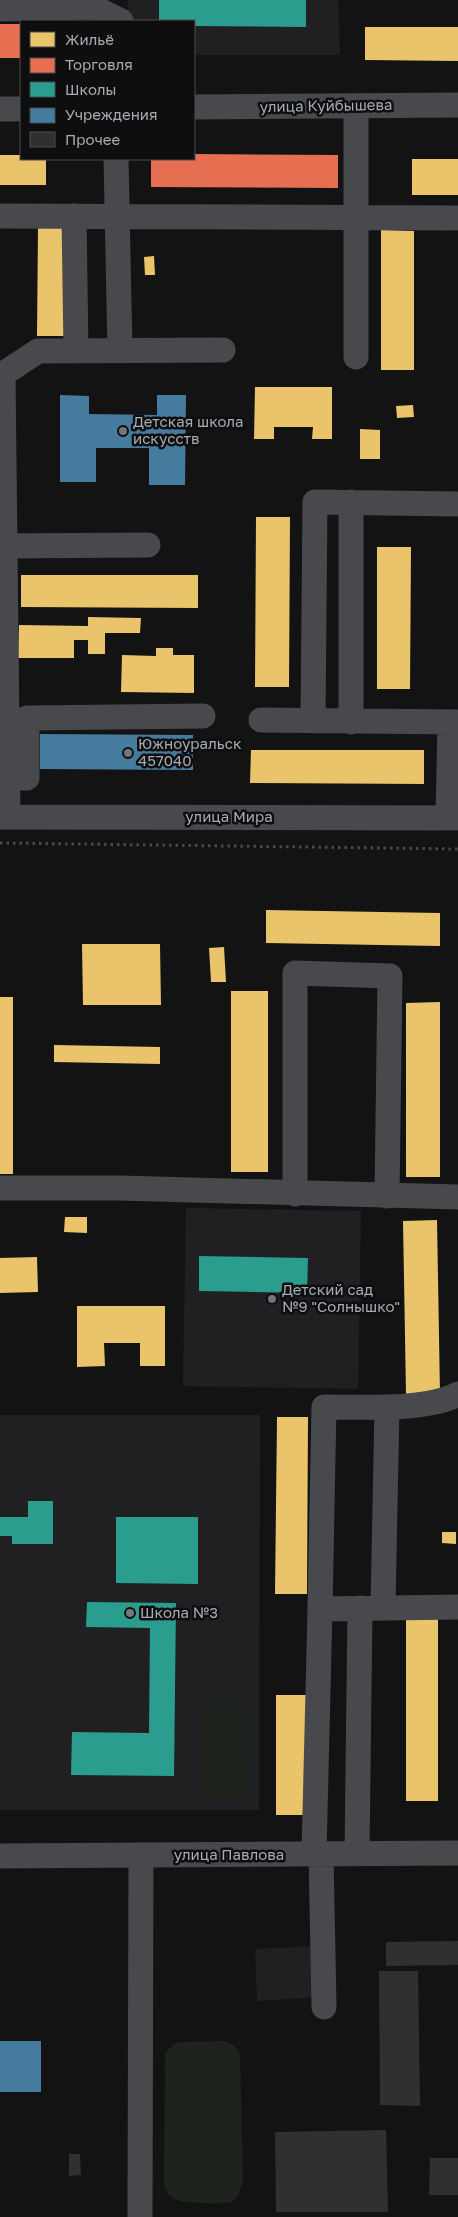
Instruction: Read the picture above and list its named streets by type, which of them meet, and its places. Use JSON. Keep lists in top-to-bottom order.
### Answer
{
  "streets": {
    "street": ["улица Куйбышева", "улица Мира", "улица Павлова"]
  },
  "places": [
    "Детская школа искусств",
    "Южноуральск 457040",
    "Детский сад №9 \"Солнышко\"",
    "Школа №3"
  ],
  "legend": [
    "Жильё",
    "Торговля",
    "Школы",
    "Учреждения",
    "Прочее"
  ]
}
